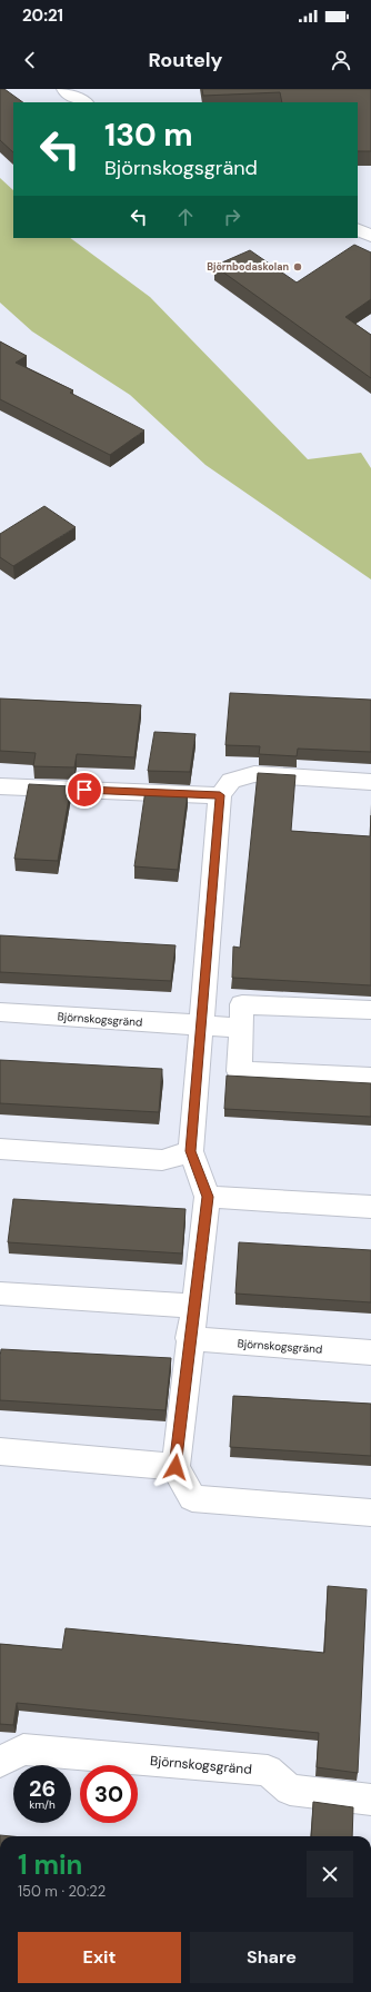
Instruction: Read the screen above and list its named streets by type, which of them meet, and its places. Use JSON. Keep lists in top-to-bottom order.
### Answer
{
  "streets": {
    "street": ["Björnskogsgränd"]
  },
  "places": ["Björnbodaskolan"],
  "page": {
    "status": "20:21",
    "header": "Routely",
    "turn": ["130 m", "Björnskogsgränd"],
    "speed": "26 km/h",
    "limit": "30",
    "heading": ["1 min", "150 m · 20:22"],
    "buttons": ["Exit", "Share"]
  }
}
